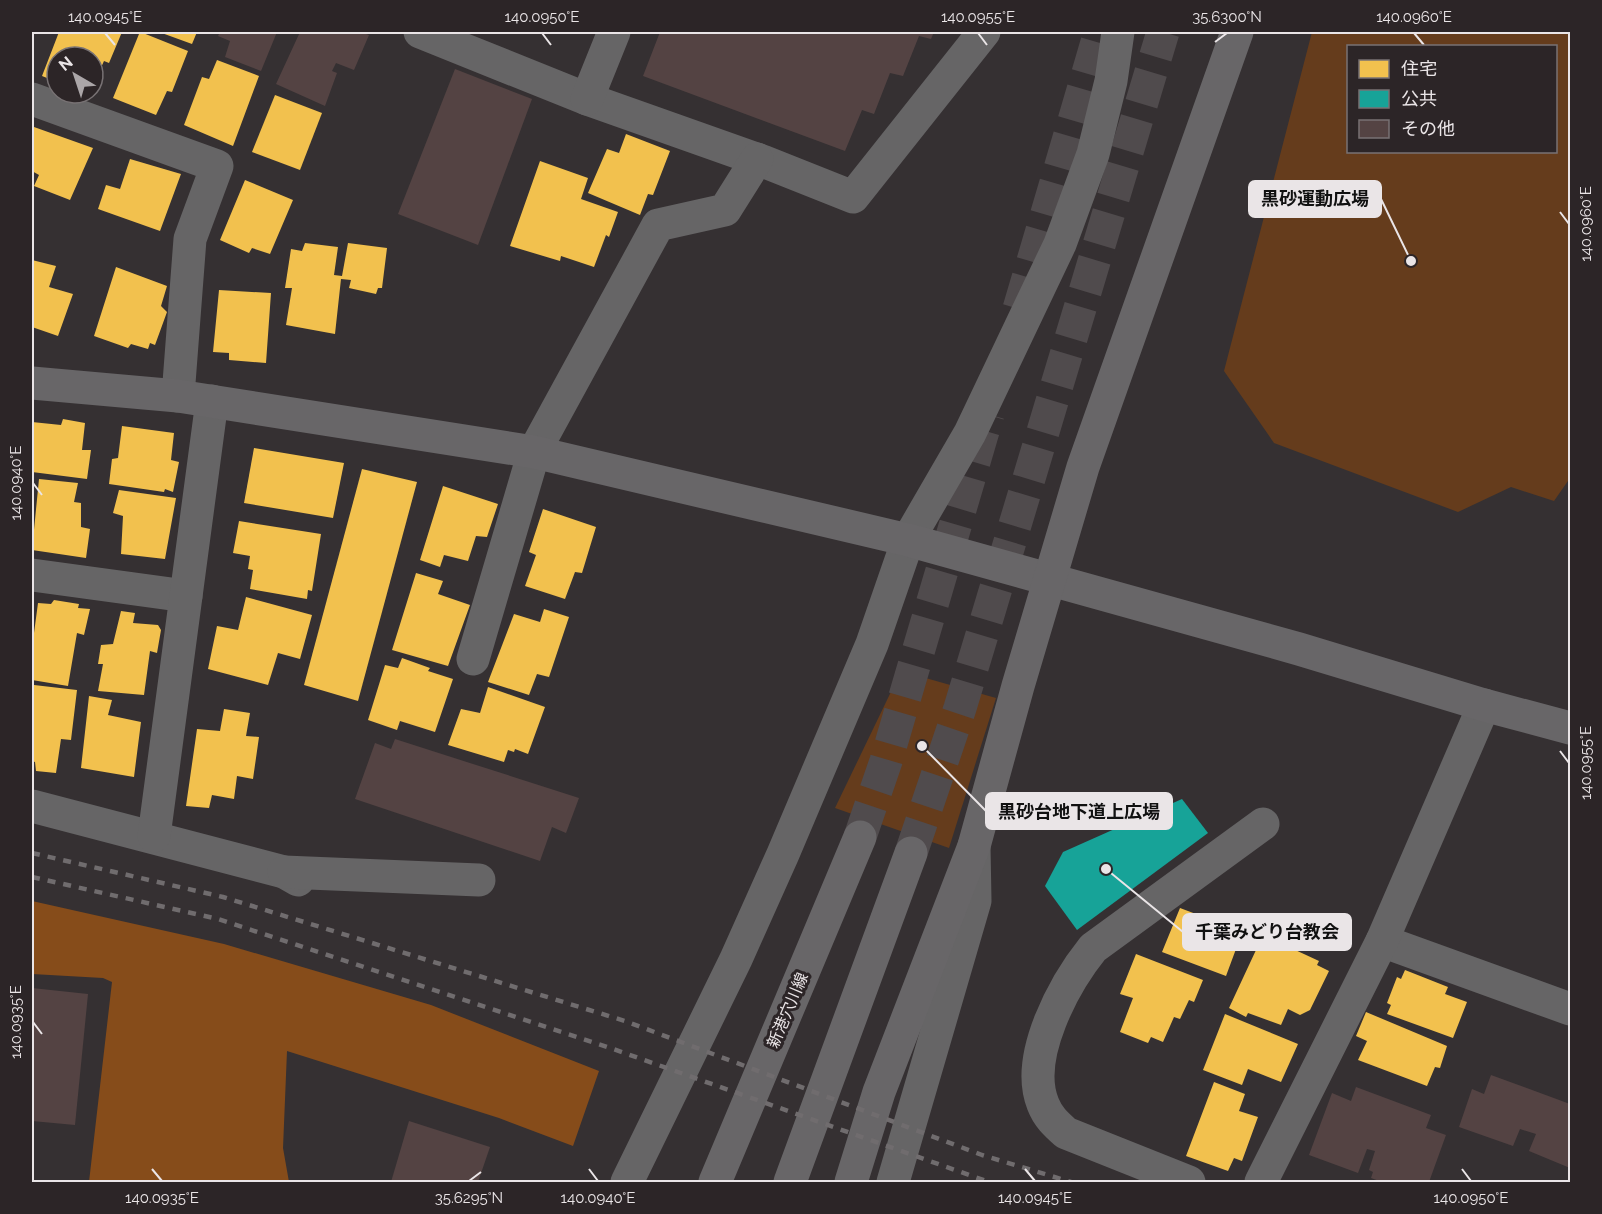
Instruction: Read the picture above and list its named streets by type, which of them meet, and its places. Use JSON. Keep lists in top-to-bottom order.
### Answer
{
  "streets": {
    "street": ["新港穴川線"]
  },
  "places": ["黒砂運動広場", "黒砂台地下道上広場", "千葉みどり台教会"],
  "legend": ["住宅", "公共", "その他"],
  "north": "top left",
  "coordinates": [
    "140.0945°E",
    "140.0950°E",
    "140.0955°E",
    "35.6300°N",
    "140.0960°E",
    "140.0940°E",
    "140.0935°E",
    "35.6295°N"
  ]
}
